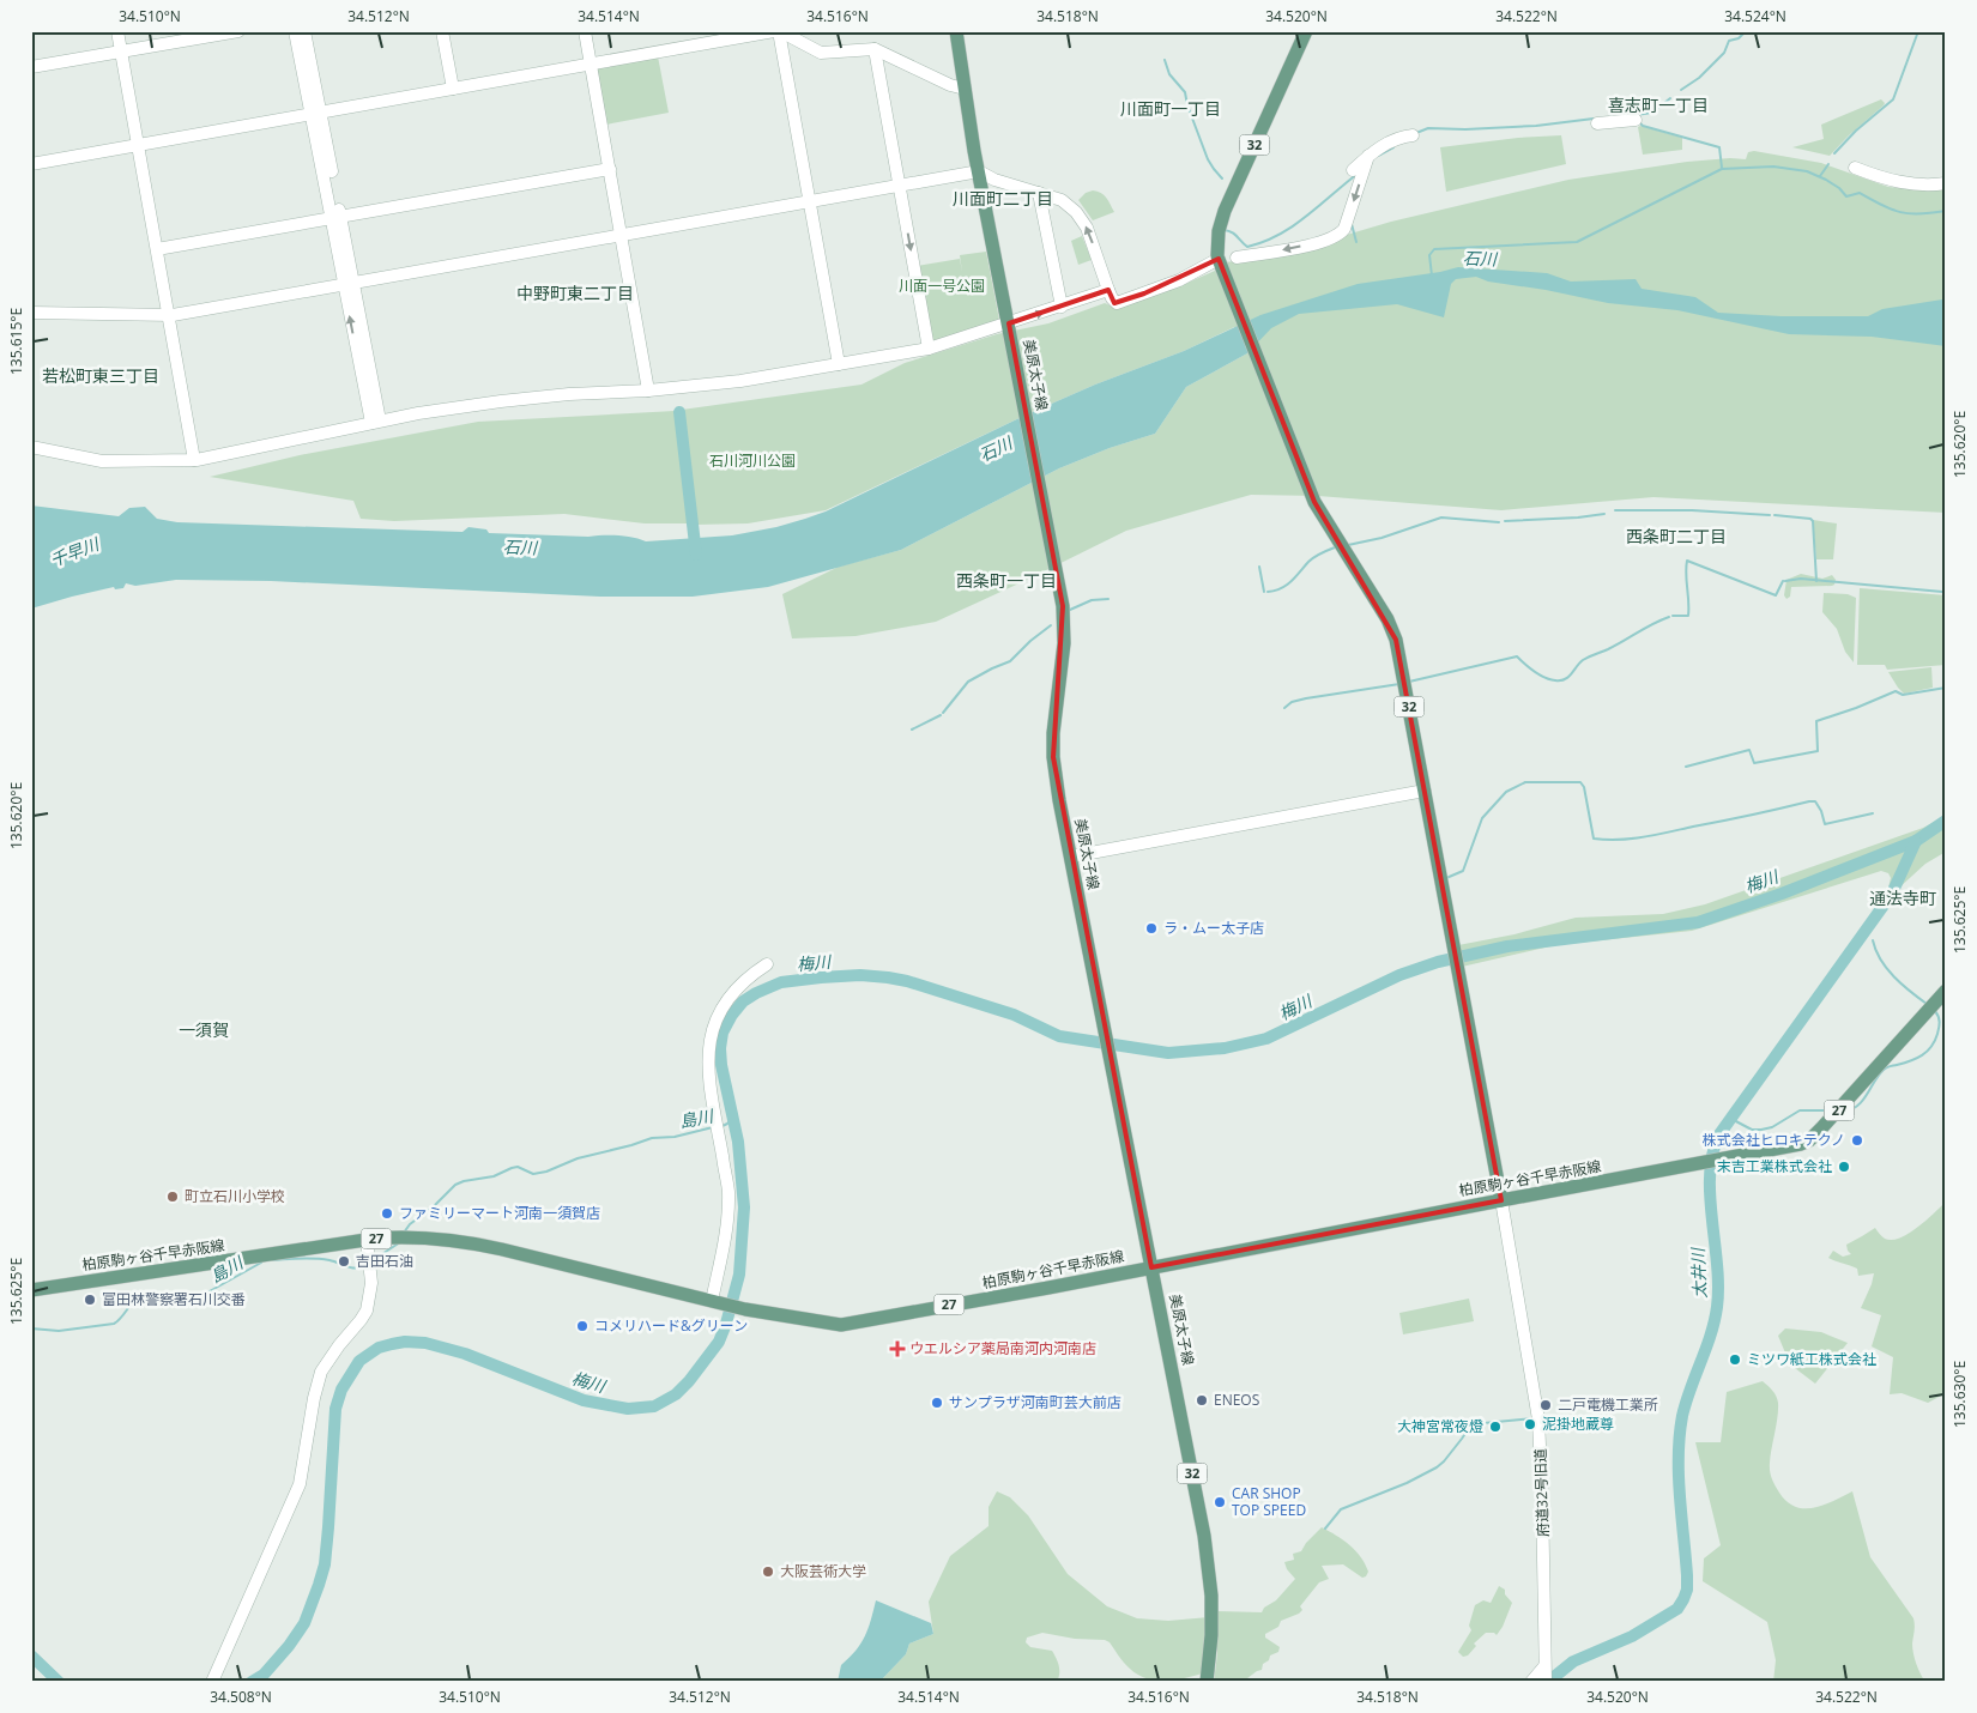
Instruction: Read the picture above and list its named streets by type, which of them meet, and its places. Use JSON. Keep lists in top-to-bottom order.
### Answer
{
  "streets": {
    "main road": [
      "32",
      "美原太子線",
      "27",
      "柏原駒ヶ谷千早赤阪線"
    ],
    "street": ["府道32号旧道"]
  },
  "crossings": [
    ["32", "柏原駒ヶ谷千早赤阪線"],
    ["32", "府道32号旧道"],
    ["美原太子線", "柏原駒ヶ谷千早赤阪線"],
    ["柏原駒ヶ谷千早赤阪線", "府道32号旧道"]
  ],
  "districts": [
    "喜志町一丁目",
    "川面町一丁目",
    "川面町二丁目",
    "中野町東二丁目",
    "若松町東三丁目",
    "西条町二丁目",
    "西条町一丁目",
    "通法寺町",
    "一須賀"
  ],
  "water": [
    "石川",
    "千早川",
    "梅川",
    "島川",
    "太井川"
  ],
  "parks": ["川面一号公園", "石川河川公園"],
  "places": {
    "other": [
      "ラ・ムー太子店",
      "株式会社ヒロキテクノ",
      "末吉工業株式会社",
      "町立石川小学校",
      "ファミリーマート河南一須賀店",
      "吉田石油",
      "富田林警察署石川交番",
      "コメリハード&グリーン",
      "ミツワ紙工株式会社",
      "ENEOS",
      "サンプラザ河南町芸大前店",
      "二戸電機工業所",
      "泥掛地蔵尊",
      "大神宮常夜燈",
      "CAR SHOP TOP SPEED",
      "大阪芸術大学"
    ],
    "health": ["ウエルシア薬局南河内河南店"]
  },
  "coordinates": [
    "34.510°N",
    "34.512°N",
    "34.514°N",
    "34.516°N",
    "34.518°N",
    "34.520°N",
    "34.522°N",
    "34.524°N",
    "135.615°E",
    "135.620°E",
    "135.625°E",
    "135.630°E",
    "34.508°N"
  ]
}
